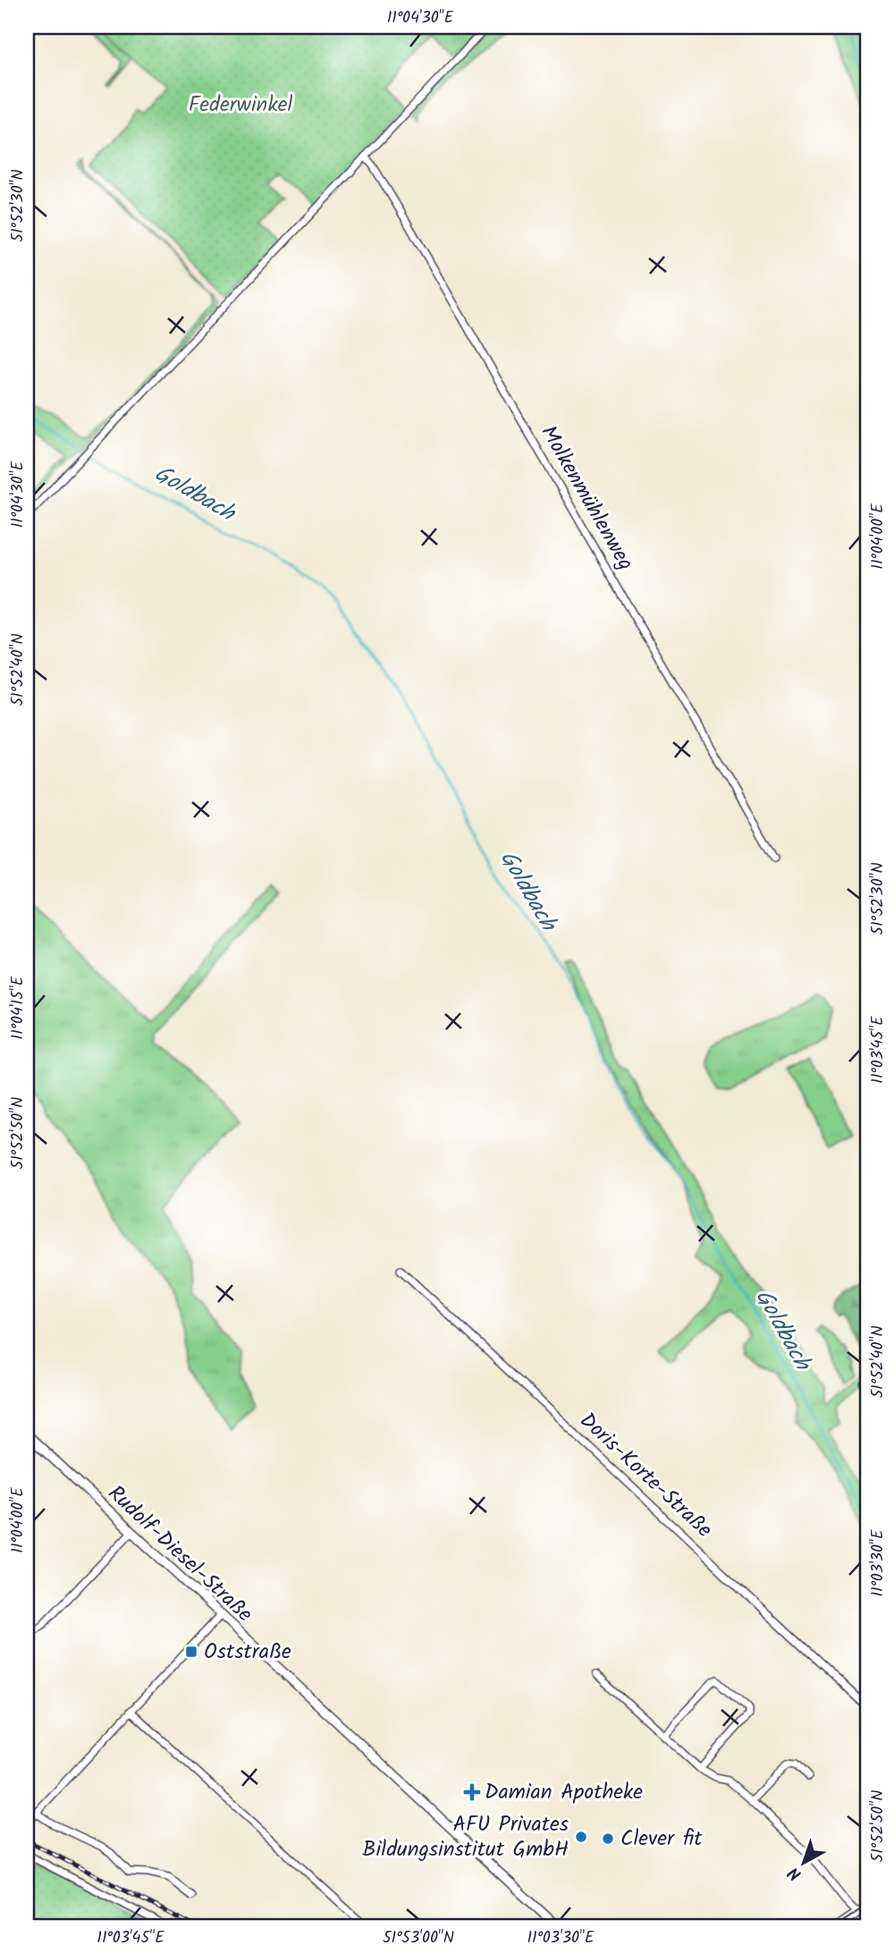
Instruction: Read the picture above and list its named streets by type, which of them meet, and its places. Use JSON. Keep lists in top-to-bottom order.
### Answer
{
  "streets": {
    "street": ["Molkenmühlenweg", "Doris-Korte-Straße", "Rudolf-Diesel-Straße"]
  },
  "water": ["Goldbach"],
  "parks": ["Federwinkel"],
  "places": {
    "transit": ["Oststraße"],
    "health": ["Damian Apotheke"],
    "other": ["AFU Privates Bildungsinstitut GmbH", "Clever fit"]
  },
  "north": "bottom left",
  "coordinates": [
    "11°04'30\"E",
    "51°52'30\"N",
    "11°04'00\"E",
    "51°52'40\"N",
    "11°04'15\"E",
    "11°03'45\"E",
    "51°52'50\"N",
    "11°03'30\"E",
    "51°53'00\"N"
  ]
}
